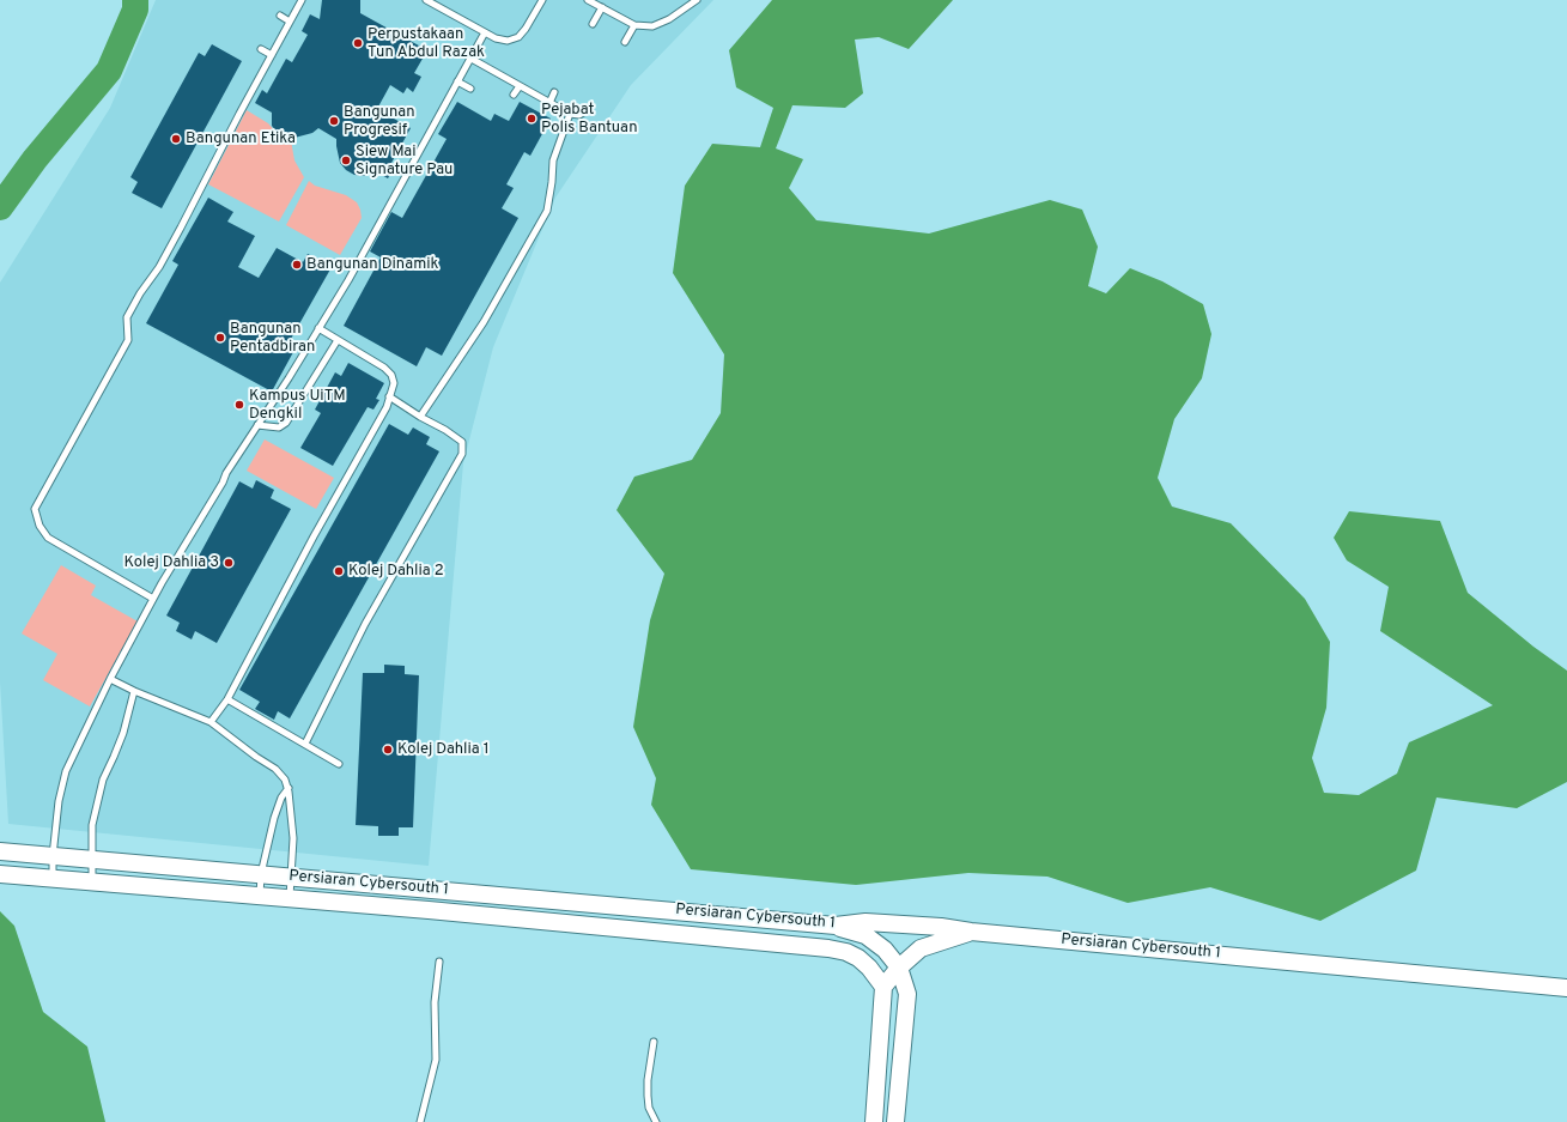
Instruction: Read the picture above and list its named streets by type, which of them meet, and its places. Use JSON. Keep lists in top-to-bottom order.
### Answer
{
  "streets": {
    "street": ["Persiaran Cybersouth 1"]
  },
  "places": [
    "Perpustakaan Tun Abdul Razak",
    "Pejabat Polis Bantuan",
    "Bangunan Progresif",
    "Bangunan Etika",
    "Siew Mai Signature Pau",
    "Bangunan Dinamik",
    "Bangunan Pentadbiran",
    "Kampus UiTM Dengkil",
    "Kolej Dahlia 3",
    "Kolej Dahlia 2",
    "Kolej Dahlia 1"
  ]
}
